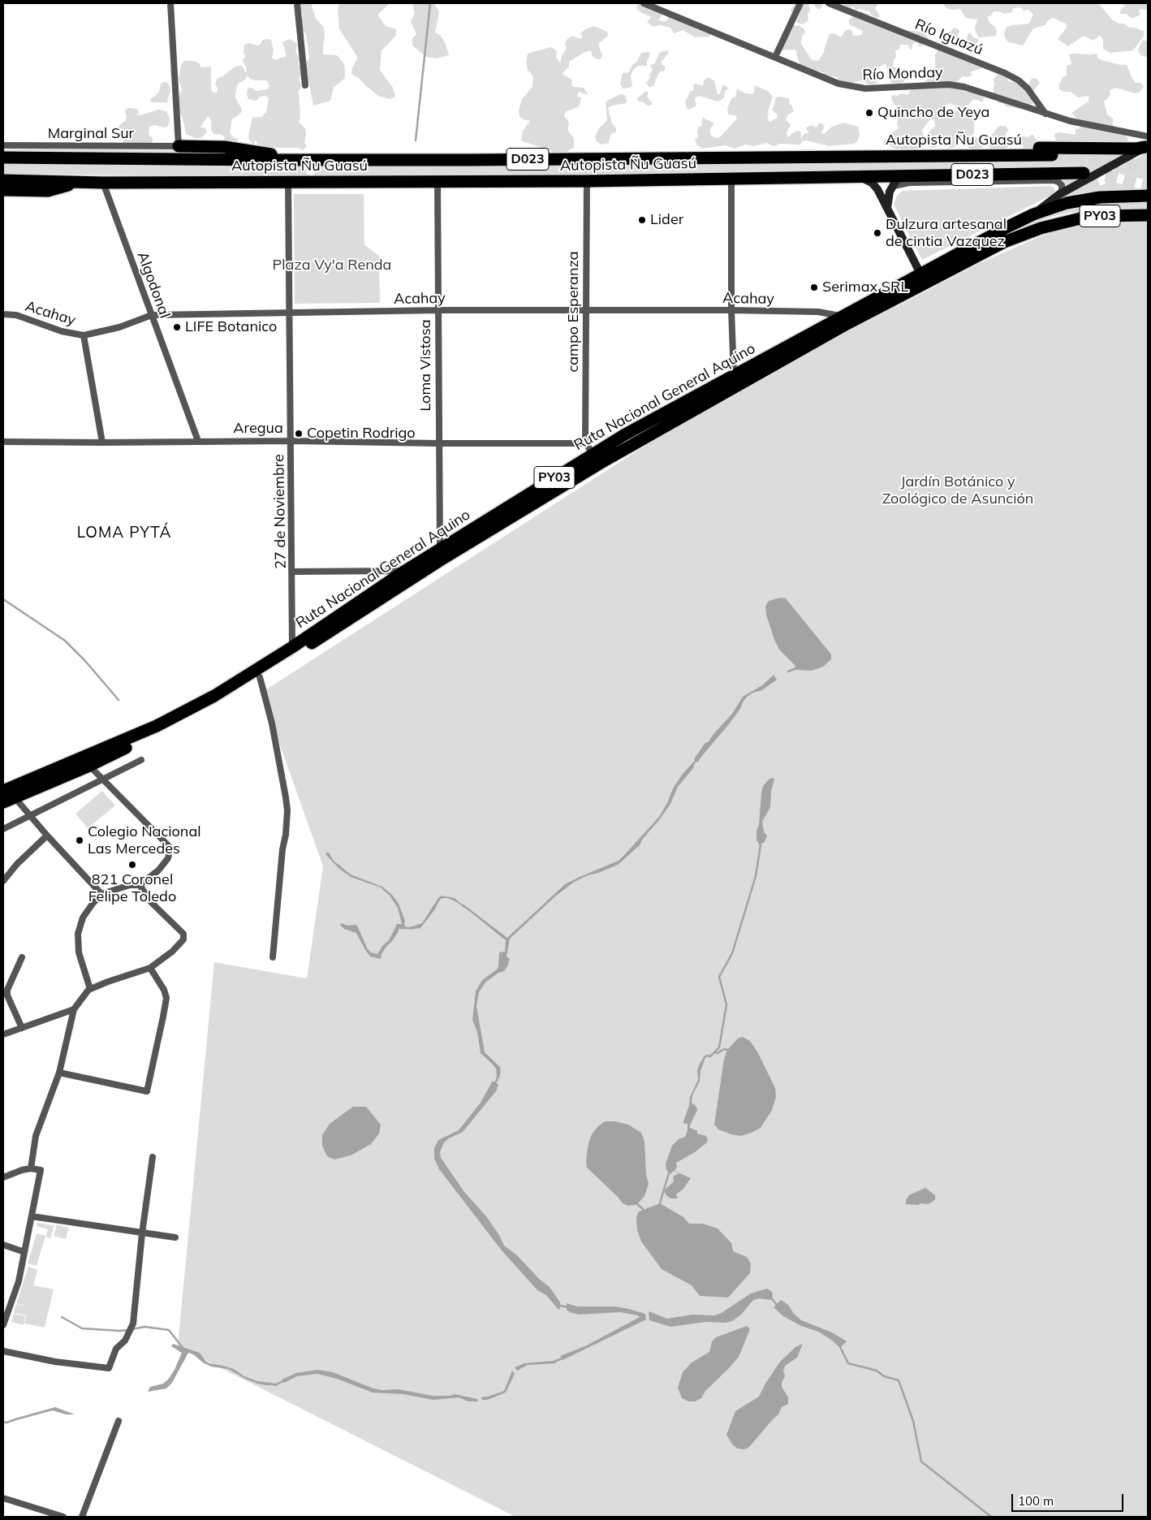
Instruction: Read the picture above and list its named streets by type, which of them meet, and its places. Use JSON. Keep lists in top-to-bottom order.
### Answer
{
  "streets": {
    "highway": [
      "Autopista Ñu Guasú",
      "D023",
      "PY03",
      "Ruta Nacional General Aquino"
    ],
    "street": [
      "Río Iguazú",
      "Río Monday",
      "Marginal Sur",
      "Algodonal",
      "Acahay",
      "campo Esperanza",
      "Loma Vistosa",
      "Aregua",
      "27 de Noviembre"
    ]
  },
  "crossings": [
    ["Río Iguazú", "Río Monday"],
    ["Autopista Ñu Guasú", "Algodonal"],
    ["Autopista Ñu Guasú", "campo Esperanza"],
    ["Autopista Ñu Guasú", "Loma Vistosa"],
    ["Autopista Ñu Guasú", "27 de Noviembre"],
    ["Algodonal", "Acahay"],
    ["Algodonal", "Aregua"],
    ["Acahay", "campo Esperanza"],
    ["Acahay", "Loma Vistosa"],
    ["Acahay", "Ruta Nacional General Aquino"],
    ["Acahay", "27 de Noviembre"],
    ["campo Esperanza", "Aregua"],
    ["Loma Vistosa", "Ruta Nacional General Aquino"],
    ["Loma Vistosa", "Aregua"],
    ["Ruta Nacional General Aquino", "27 de Noviembre"],
    ["Aregua", "27 de Noviembre"]
  ],
  "districts": ["LOMA PYTÁ"],
  "parks": ["Plaza Vy'a Renda", "Jardín Botánico y Zoológico de Asunción"],
  "places": [
    "Quincho de Yeya",
    "Lider",
    "Dulzura artesanal de cintia Vazquez",
    "Serimax SRL",
    "LIFE Botanico",
    "Copetin Rodrigo",
    "Colegio Nacional Las Mercedes",
    "821 Coronel Felipe Toledo"
  ],
  "scale_bar": "100 m"
}
